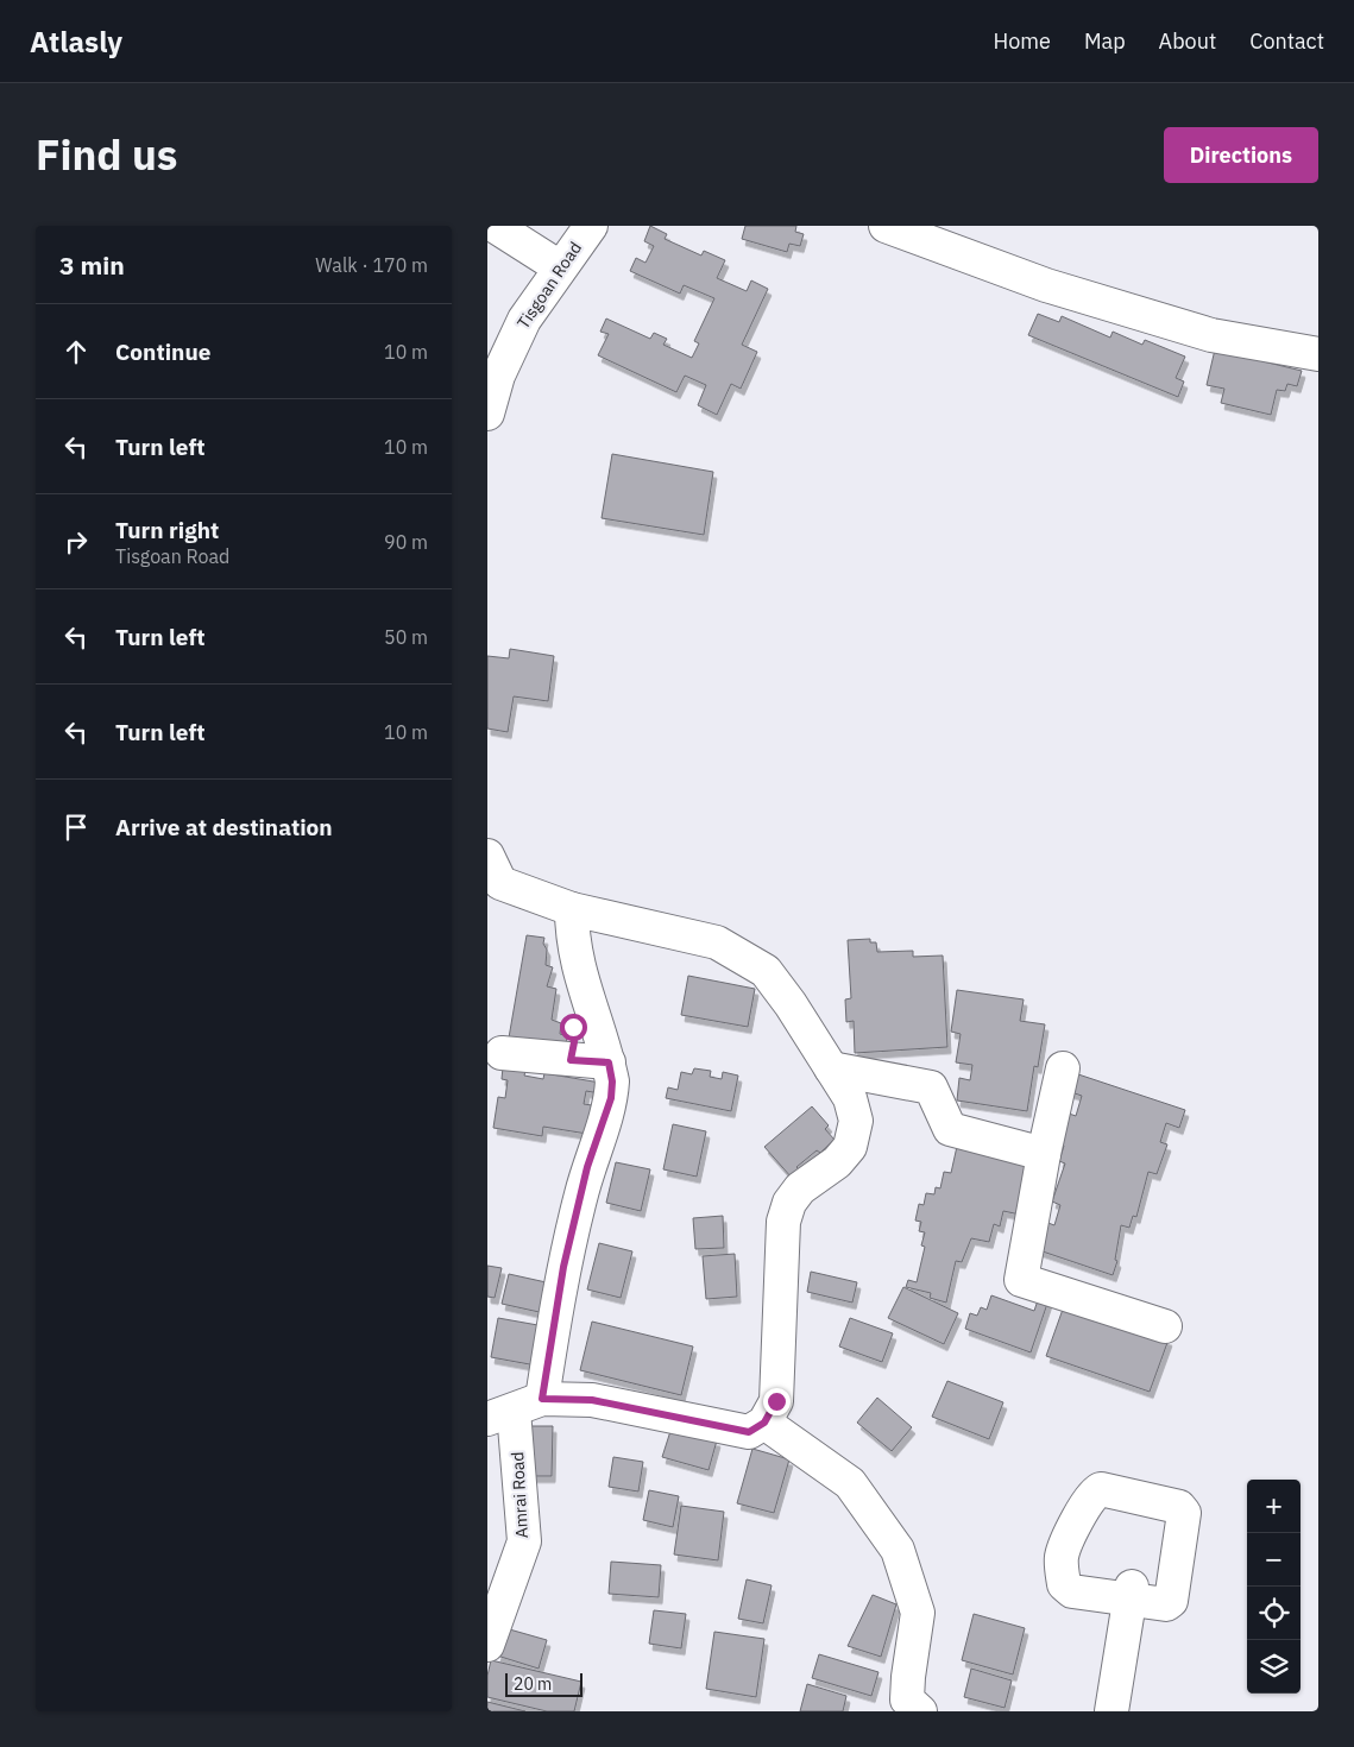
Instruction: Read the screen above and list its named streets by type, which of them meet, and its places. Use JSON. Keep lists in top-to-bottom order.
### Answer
{
  "streets": {
    "street": ["Tisgoan Road", "Amrai Road"]
  },
  "scale_bar": "20 m",
  "page": {
    "header": "Atlasly",
    "nav": [
      "Home",
      "Map",
      "About",
      "Contact"
    ],
    "title": "Find us",
    "buttons": "Directions",
    "heading": ["3 min", "Walk · 170 m"],
    "list": [
      ["Continue", "10 m"],
      ["Turn left", "10 m"],
      ["Turn right", "Tisgoan Road", "90 m"],
      ["Turn left", "50 m"],
      ["Turn left", "10 m"],
      "Arrive at destination"
    ],
    "map_buttons": ["+", "−"],
    "scale": "20 m"
  }
}
